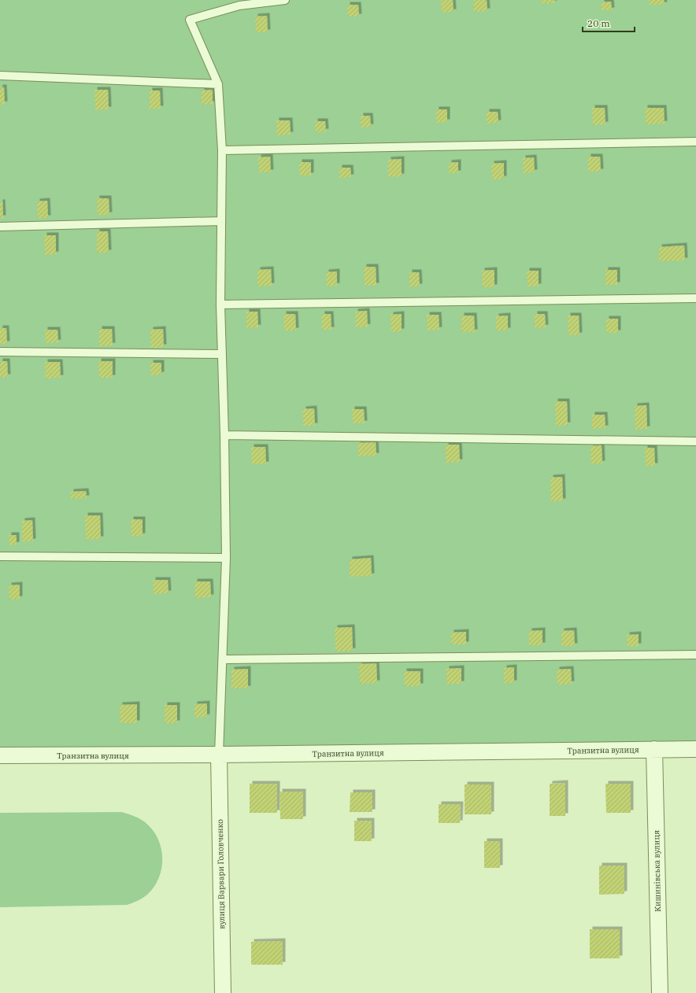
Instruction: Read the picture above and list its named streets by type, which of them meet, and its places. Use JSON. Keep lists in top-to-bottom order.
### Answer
{
  "streets": {
    "street": ["Транзитна вулиця", "Кишинівська вулиця", "вулиця Варвари Головченко"]
  },
  "crossings": [
    ["Транзитна вулиця", "Кишинівська вулиця"],
    ["Транзитна вулиця", "вулиця Варвари Головченко"]
  ],
  "scale_bar": "20 m"
}
